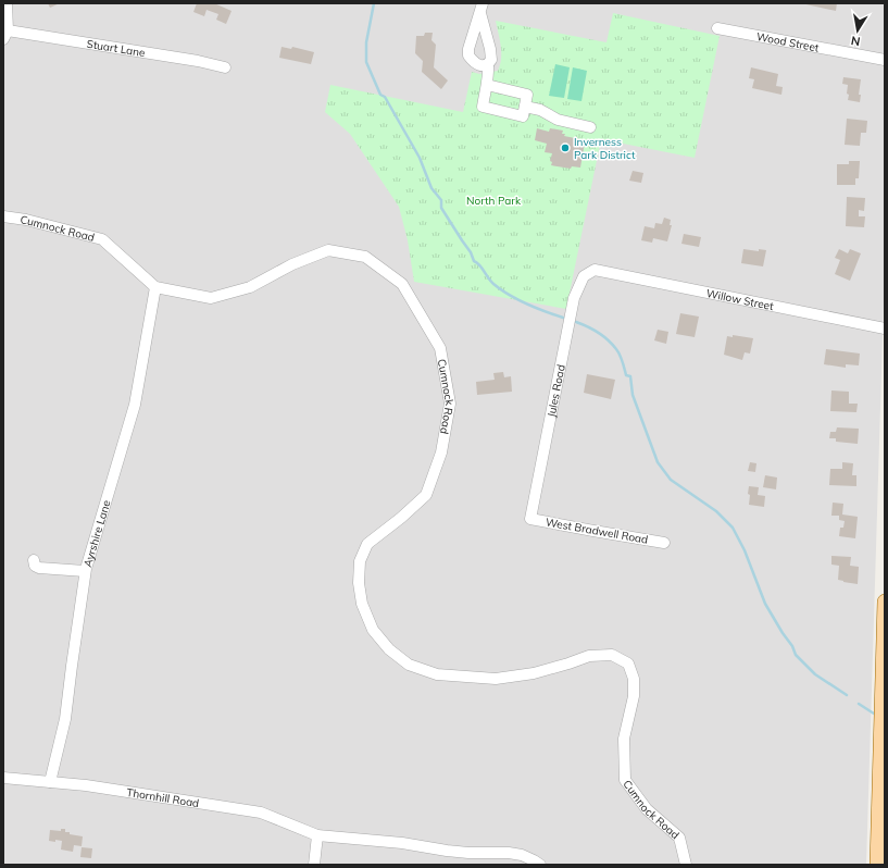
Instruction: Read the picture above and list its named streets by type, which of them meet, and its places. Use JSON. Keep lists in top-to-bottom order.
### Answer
{
  "streets": {
    "street": [
      "Wood Street",
      "Stuart Lane",
      "Cumnock Road",
      "Willow Street",
      "Jules Road",
      "West Bradwell Road",
      "Ayrshire Lane",
      "Thornhill Road"
    ]
  },
  "crossings": [
    ["Cumnock Road", "Ayrshire Lane"],
    ["Willow Street", "Jules Road"],
    ["Jules Road", "West Bradwell Road"],
    ["Ayrshire Lane", "Thornhill Road"]
  ],
  "parks": ["North Park"],
  "places": ["Inverness Park District"],
  "north": "bottom"
}
